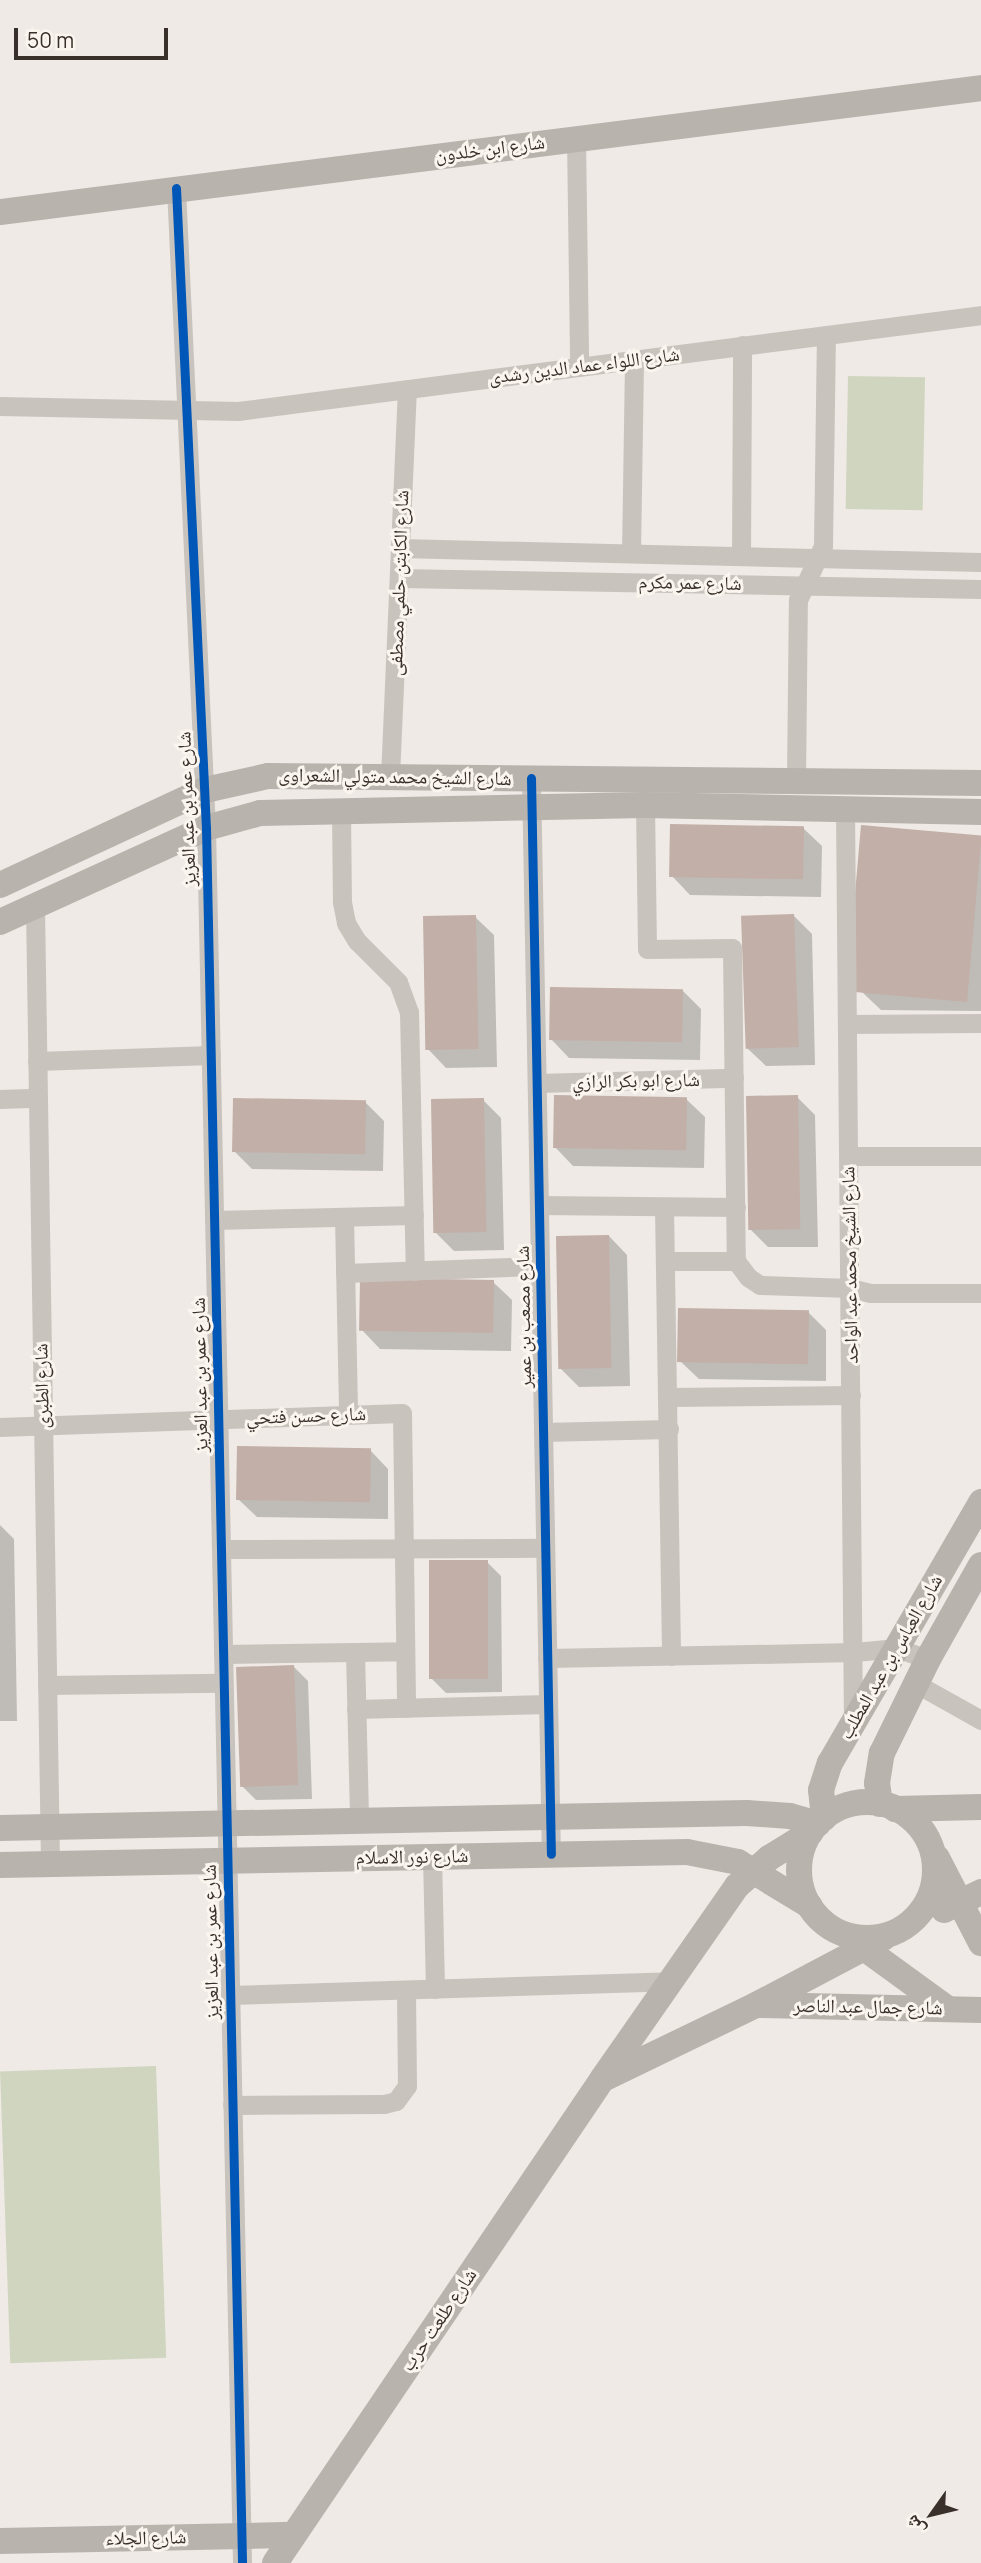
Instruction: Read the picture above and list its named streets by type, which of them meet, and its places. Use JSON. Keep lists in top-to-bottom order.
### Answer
{
  "streets": {
    "street": [
      "شارع ابن خلدون",
      "شارع اللواء عماد الدين رشدى",
      "شارع الكابتن حلمي مصطفى",
      "شارع عمر مكرم",
      "شارع الشيخ محمد متولي الشعراوى",
      "شارع عمر بن عبد العزيز",
      "شارع ابو بكر الرازي",
      "شارع الشيخ محمد عبد الواحد",
      "شارع مصعب بن عمير",
      "شارع الطبرى",
      "شارع حسن فتحي",
      "شارع العباس بن عبد المطلب",
      "شارع نور الاسلام",
      "شارع جمال عبد الناصر",
      "شارع طلعت حرب",
      "شارع الجلاء"
    ]
  },
  "crossings": [
    ["شارع ابن خلدون", "شارع عمر بن عبد العزيز"],
    ["شارع اللواء عماد الدين رشدى", "شارع الكابتن حلمي مصطفى"],
    ["شارع اللواء عماد الدين رشدى", "شارع عمر بن عبد العزيز"],
    ["شارع الكابتن حلمي مصطفى", "شارع عمر مكرم"],
    ["شارع الكابتن حلمي مصطفى", "شارع الشيخ محمد متولي الشعراوى"],
    ["شارع الشيخ محمد متولي الشعراوى", "شارع عمر بن عبد العزيز"],
    ["شارع الشيخ محمد متولي الشعراوى", "شارع الشيخ محمد عبد الواحد"],
    ["شارع الشيخ محمد متولي الشعراوى", "شارع مصعب بن عمير"],
    ["شارع الشيخ محمد متولي الشعراوى", "شارع الطبرى"],
    ["شارع عمر بن عبد العزيز", "شارع حسن فتحي"],
    ["شارع عمر بن عبد العزيز", "شارع نور الاسلام"],
    ["شارع عمر بن عبد العزيز", "شارع الجلاء"],
    ["شارع ابو بكر الرازي", "شارع مصعب بن عمير"],
    ["شارع الشيخ محمد عبد الواحد", "شارع العباس بن عبد المطلب"],
    ["شارع مصعب بن عمير", "شارع نور الاسلام"],
    ["شارع الطبرى", "شارع حسن فتحي"],
    ["شارع الطبرى", "شارع نور الاسلام"],
    ["شارع العباس بن عبد المطلب", "شارع نور الاسلام"],
    ["شارع العباس بن عبد المطلب", "شارع طلعت حرب"],
    ["شارع نور الاسلام", "شارع طلعت حرب"],
    ["شارع طلعت حرب", "شارع الجلاء"]
  ],
  "scale_bar": "50 m",
  "north": "bottom left"
}
